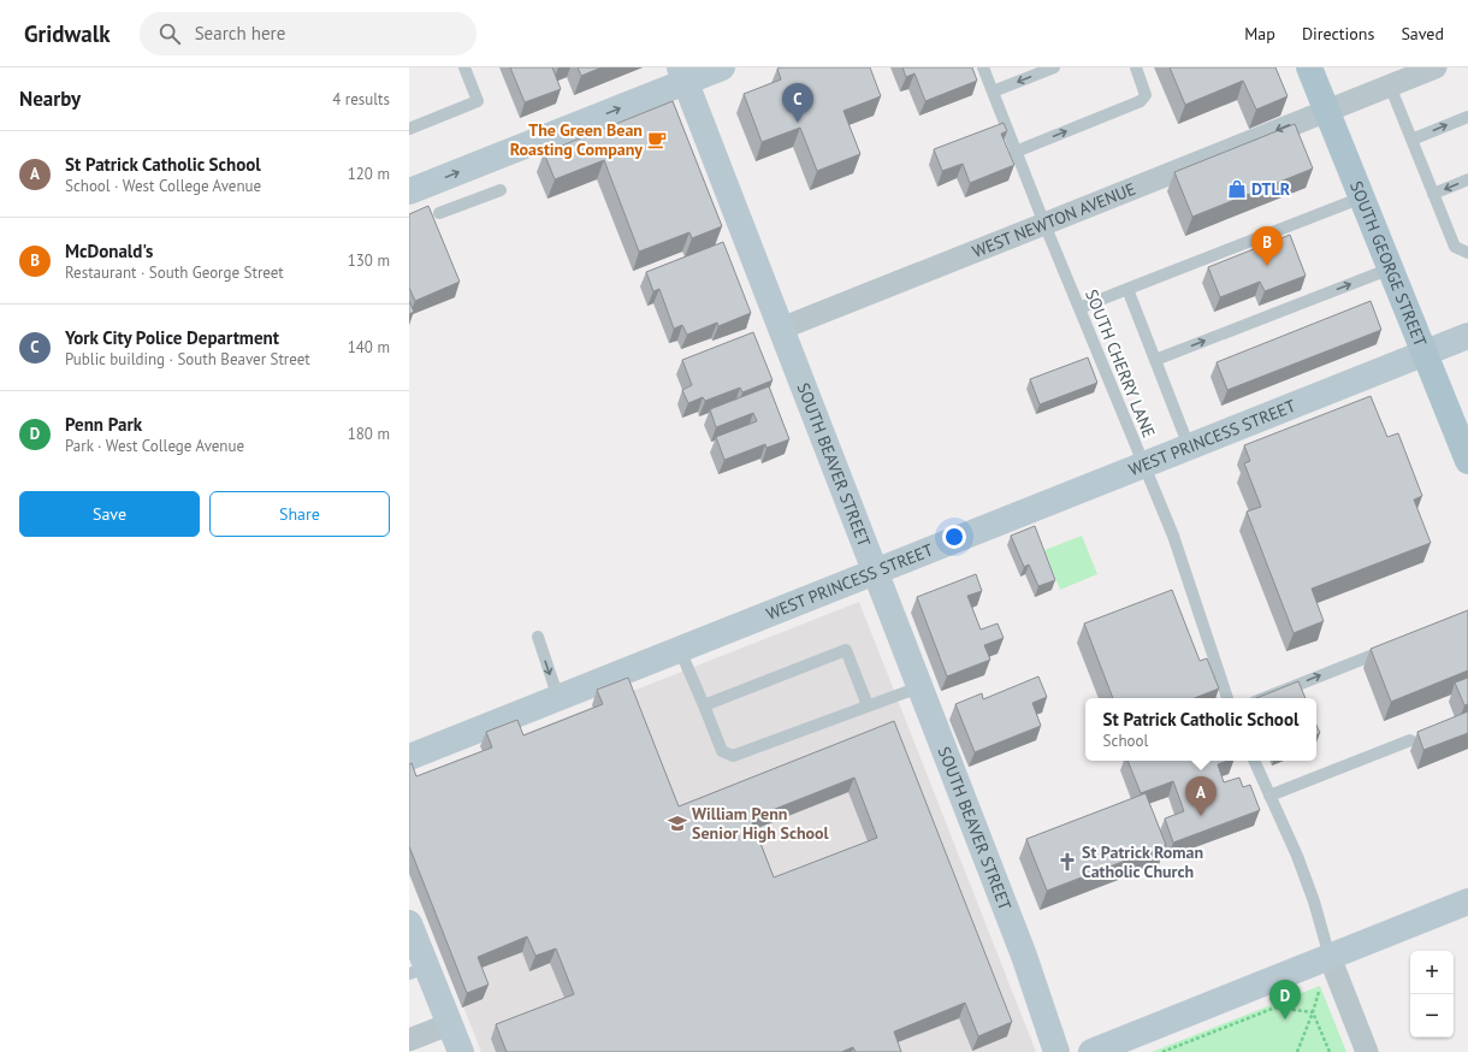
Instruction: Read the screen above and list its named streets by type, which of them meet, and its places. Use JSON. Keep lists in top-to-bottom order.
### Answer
{
  "streets": {
    "main road": ["SOUTH GEORGE STREET"],
    "street": ["WEST NEWTON AVENUE", "WEST PRINCESS STREET", "SOUTH BEAVER STREET"],
    "lane": ["SOUTH CHERRY LANE"]
  },
  "crossings": [
    ["WEST NEWTON AVENUE", "SOUTH GEORGE STREET"],
    ["WEST NEWTON AVENUE", "SOUTH CHERRY LANE"],
    ["WEST NEWTON AVENUE", "SOUTH BEAVER STREET"],
    ["SOUTH GEORGE STREET", "WEST PRINCESS STREET"],
    ["SOUTH CHERRY LANE", "WEST PRINCESS STREET"],
    ["WEST PRINCESS STREET", "SOUTH BEAVER STREET"]
  ],
  "one_way": ["WEST NEWTON AVENUE"],
  "places": {
    "cafe": ["The Green Bean Roasting Company"],
    "shop": ["DTLR"],
    "school or university": ["William Penn Senior High School"],
    "church": ["St Patrick Roman Catholic Church"]
  },
  "page": {
    "header": "Gridwalk",
    "search": "Search here",
    "nav": ["Map", "Directions", "Saved"],
    "heading": ["Nearby", "4 results"],
    "pins": [
      "C",
      "B",
      "A",
      "D"
    ],
    "list": [
      {
        "mark": "A",
        "name": "St Patrick Catholic School",
        "note": "School · West College Avenue",
        "value": "120 m"
      },
      {
        "mark": "B",
        "name": "McDonald's",
        "note": "Restaurant · South George Street",
        "value": "130 m"
      },
      {
        "mark": "C",
        "name": "York City Police Department",
        "note": "Public building · South Beaver Street",
        "value": "140 m"
      },
      {
        "mark": "D",
        "name": "Penn Park",
        "note": "Park · West College Avenue",
        "value": "180 m"
      }
    ],
    "buttons": ["Save", "Share"],
    "popup": ["St Patrick Catholic School", "School"],
    "map_buttons": ["+", "−"]
  }
}
